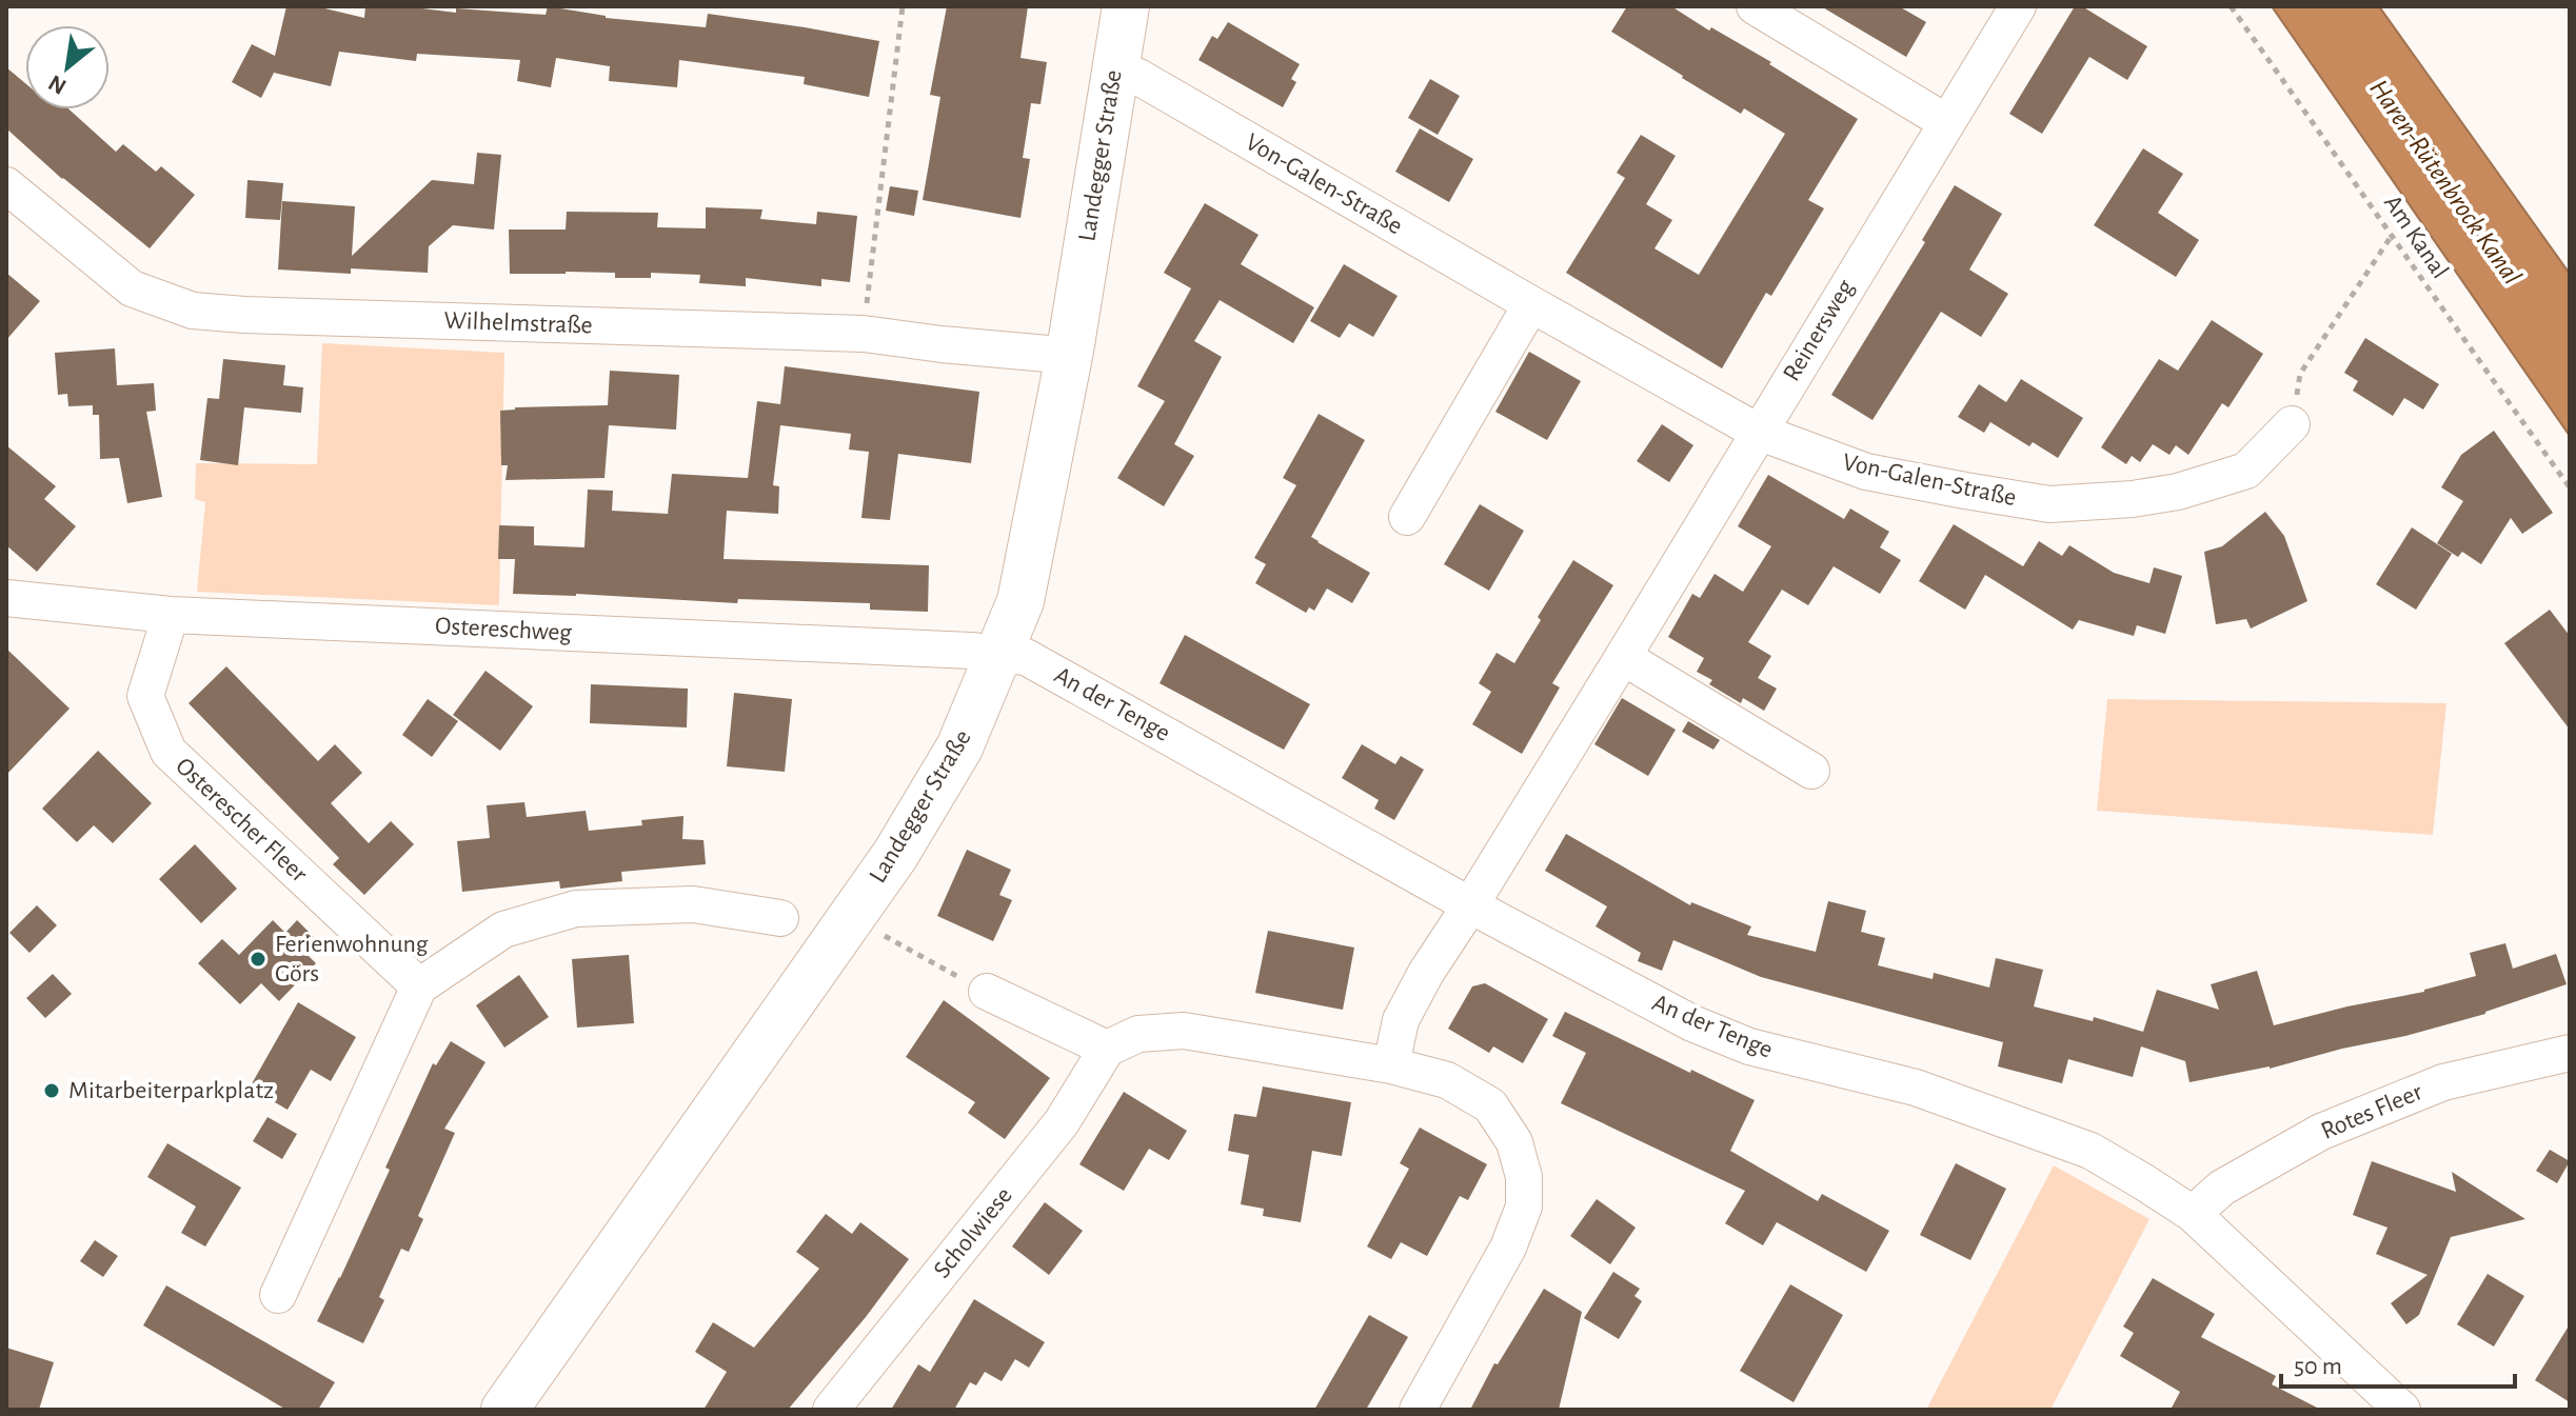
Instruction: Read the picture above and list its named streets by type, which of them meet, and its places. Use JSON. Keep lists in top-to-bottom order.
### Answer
{
  "streets": {
    "main road": ["Landegger Straße"],
    "street": [
      "Von-Galen-Straße",
      "Wilhelmstraße",
      "Reinersweg",
      "Ostereschweg",
      "An der Tenge",
      "Osterescher Fleer",
      "Rotes Fleer",
      "Scholwiese"
    ],
    "path": ["Am Kanal"]
  },
  "crossings": [
    ["Landegger Straße", "Von-Galen-Straße"],
    ["Landegger Straße", "Wilhelmstraße"],
    ["Landegger Straße", "Ostereschweg"],
    ["Landegger Straße", "An der Tenge"],
    ["Von-Galen-Straße", "Reinersweg"],
    ["Reinersweg", "An der Tenge"],
    ["Ostereschweg", "An der Tenge"],
    ["Ostereschweg", "Osterescher Fleer"],
    ["An der Tenge", "Rotes Fleer"]
  ],
  "water": ["Haren-Rütenbrock Kanal"],
  "places": ["Ferienwohnung Görs", "Mitarbeiterparkplatz"],
  "scale_bar": "50 m",
  "north": "bottom left"
}
